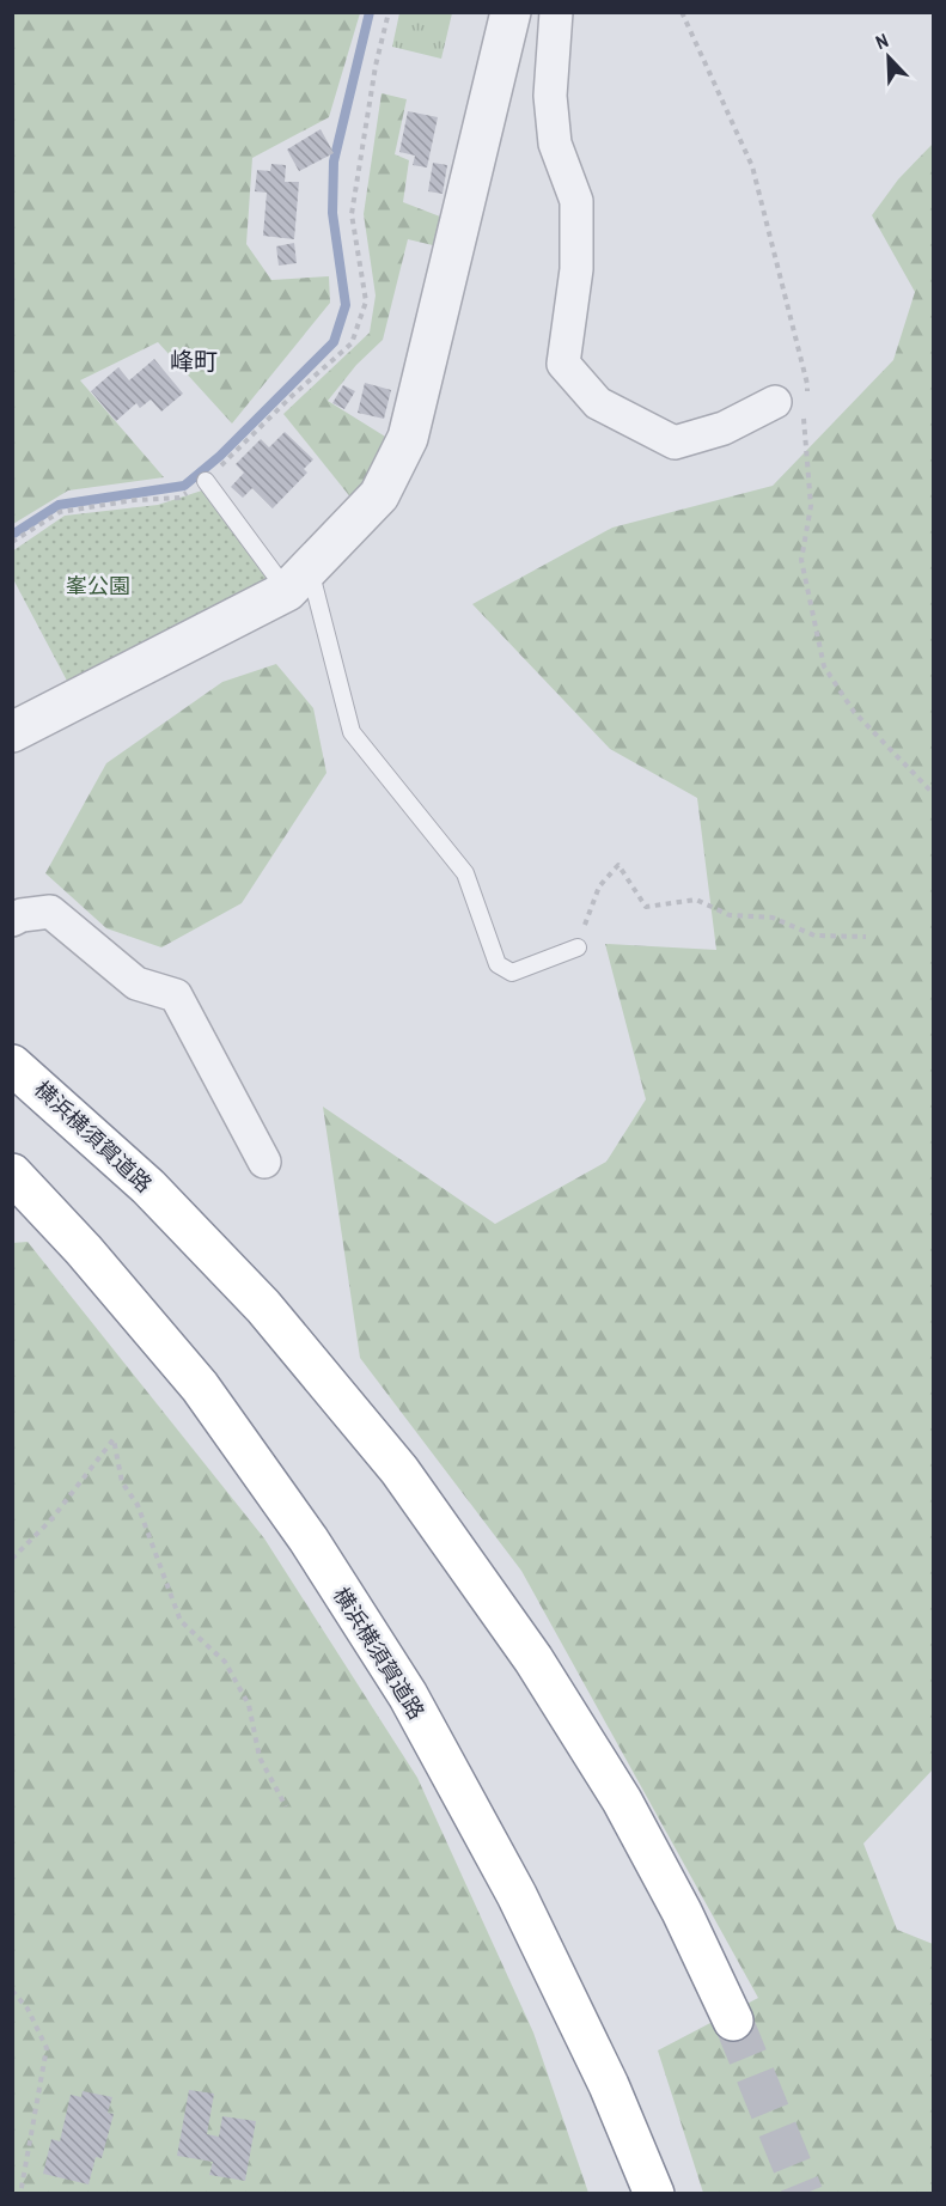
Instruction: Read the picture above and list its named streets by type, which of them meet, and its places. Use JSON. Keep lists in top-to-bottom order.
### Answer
{
  "streets": {
    "highway": ["横浜横須賀道路"]
  },
  "districts": ["峰町"],
  "parks": ["峯公園"],
  "north": "top left"
}
